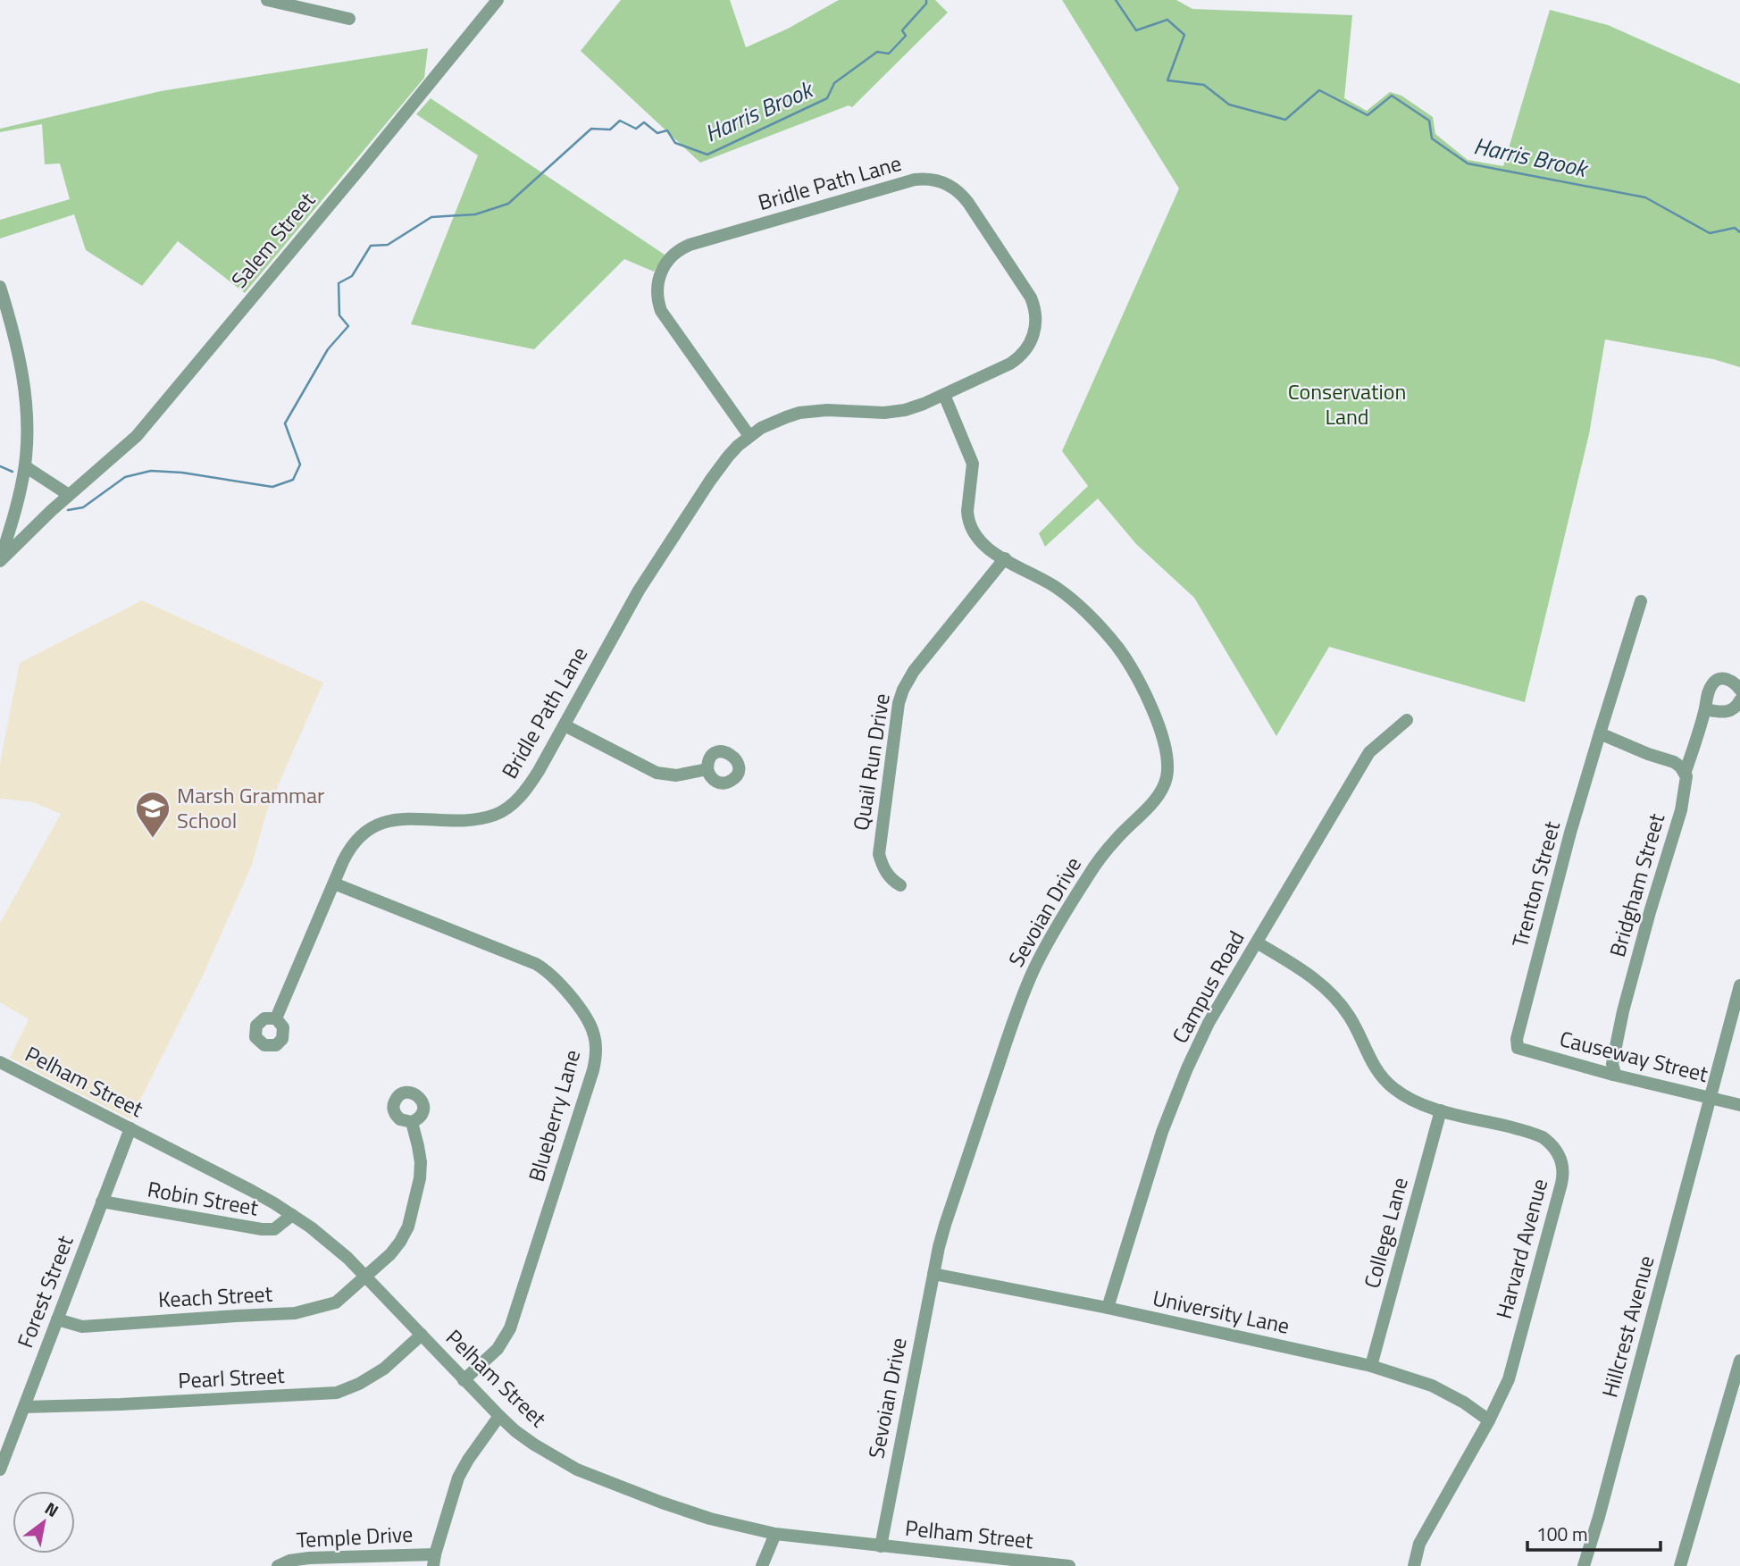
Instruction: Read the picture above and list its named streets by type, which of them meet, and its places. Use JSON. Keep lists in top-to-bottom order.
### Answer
{
  "streets": {
    "street": [
      "Bridle Path Lane",
      "Salem Street",
      "Quail Run Drive",
      "Trenton Street",
      "Bridgham Street",
      "Sevoian Drive",
      "Campus Road",
      "Causeway Street",
      "Pelham Street",
      "Blueberry Lane",
      "Robin Street",
      "College Lane",
      "Harvard Avenue",
      "Forest Street",
      "Keach Street",
      "University Lane",
      "Hillcrest Avenue",
      "Pearl Street",
      "Temple Drive"
    ]
  },
  "crossings": [
    ["Bridle Path Lane", "Sevoian Drive"],
    ["Bridle Path Lane", "Blueberry Lane"],
    ["Quail Run Drive", "Sevoian Drive"],
    ["Trenton Street", "Causeway Street"],
    ["Bridgham Street", "Causeway Street"],
    ["Sevoian Drive", "Pelham Street"],
    ["Sevoian Drive", "University Lane"],
    ["Campus Road", "Harvard Avenue"],
    ["Campus Road", "University Lane"],
    ["Causeway Street", "Hillcrest Avenue"],
    ["Pelham Street", "Blueberry Lane"],
    ["Pelham Street", "Robin Street"],
    ["Pelham Street", "Forest Street"],
    ["Pelham Street", "Keach Street"],
    ["Pelham Street", "Pearl Street"],
    ["Pelham Street", "Temple Drive"],
    ["Robin Street", "Forest Street"],
    ["College Lane", "Harvard Avenue"],
    ["College Lane", "University Lane"],
    ["Harvard Avenue", "University Lane"],
    ["Forest Street", "Keach Street"],
    ["Forest Street", "Pearl Street"]
  ],
  "water": ["Harris Brook"],
  "parks": ["Conservation Land"],
  "places": {
    "school or university": ["Marsh Grammar School"]
  },
  "scale_bar": "100 m",
  "north": "top right"
}
